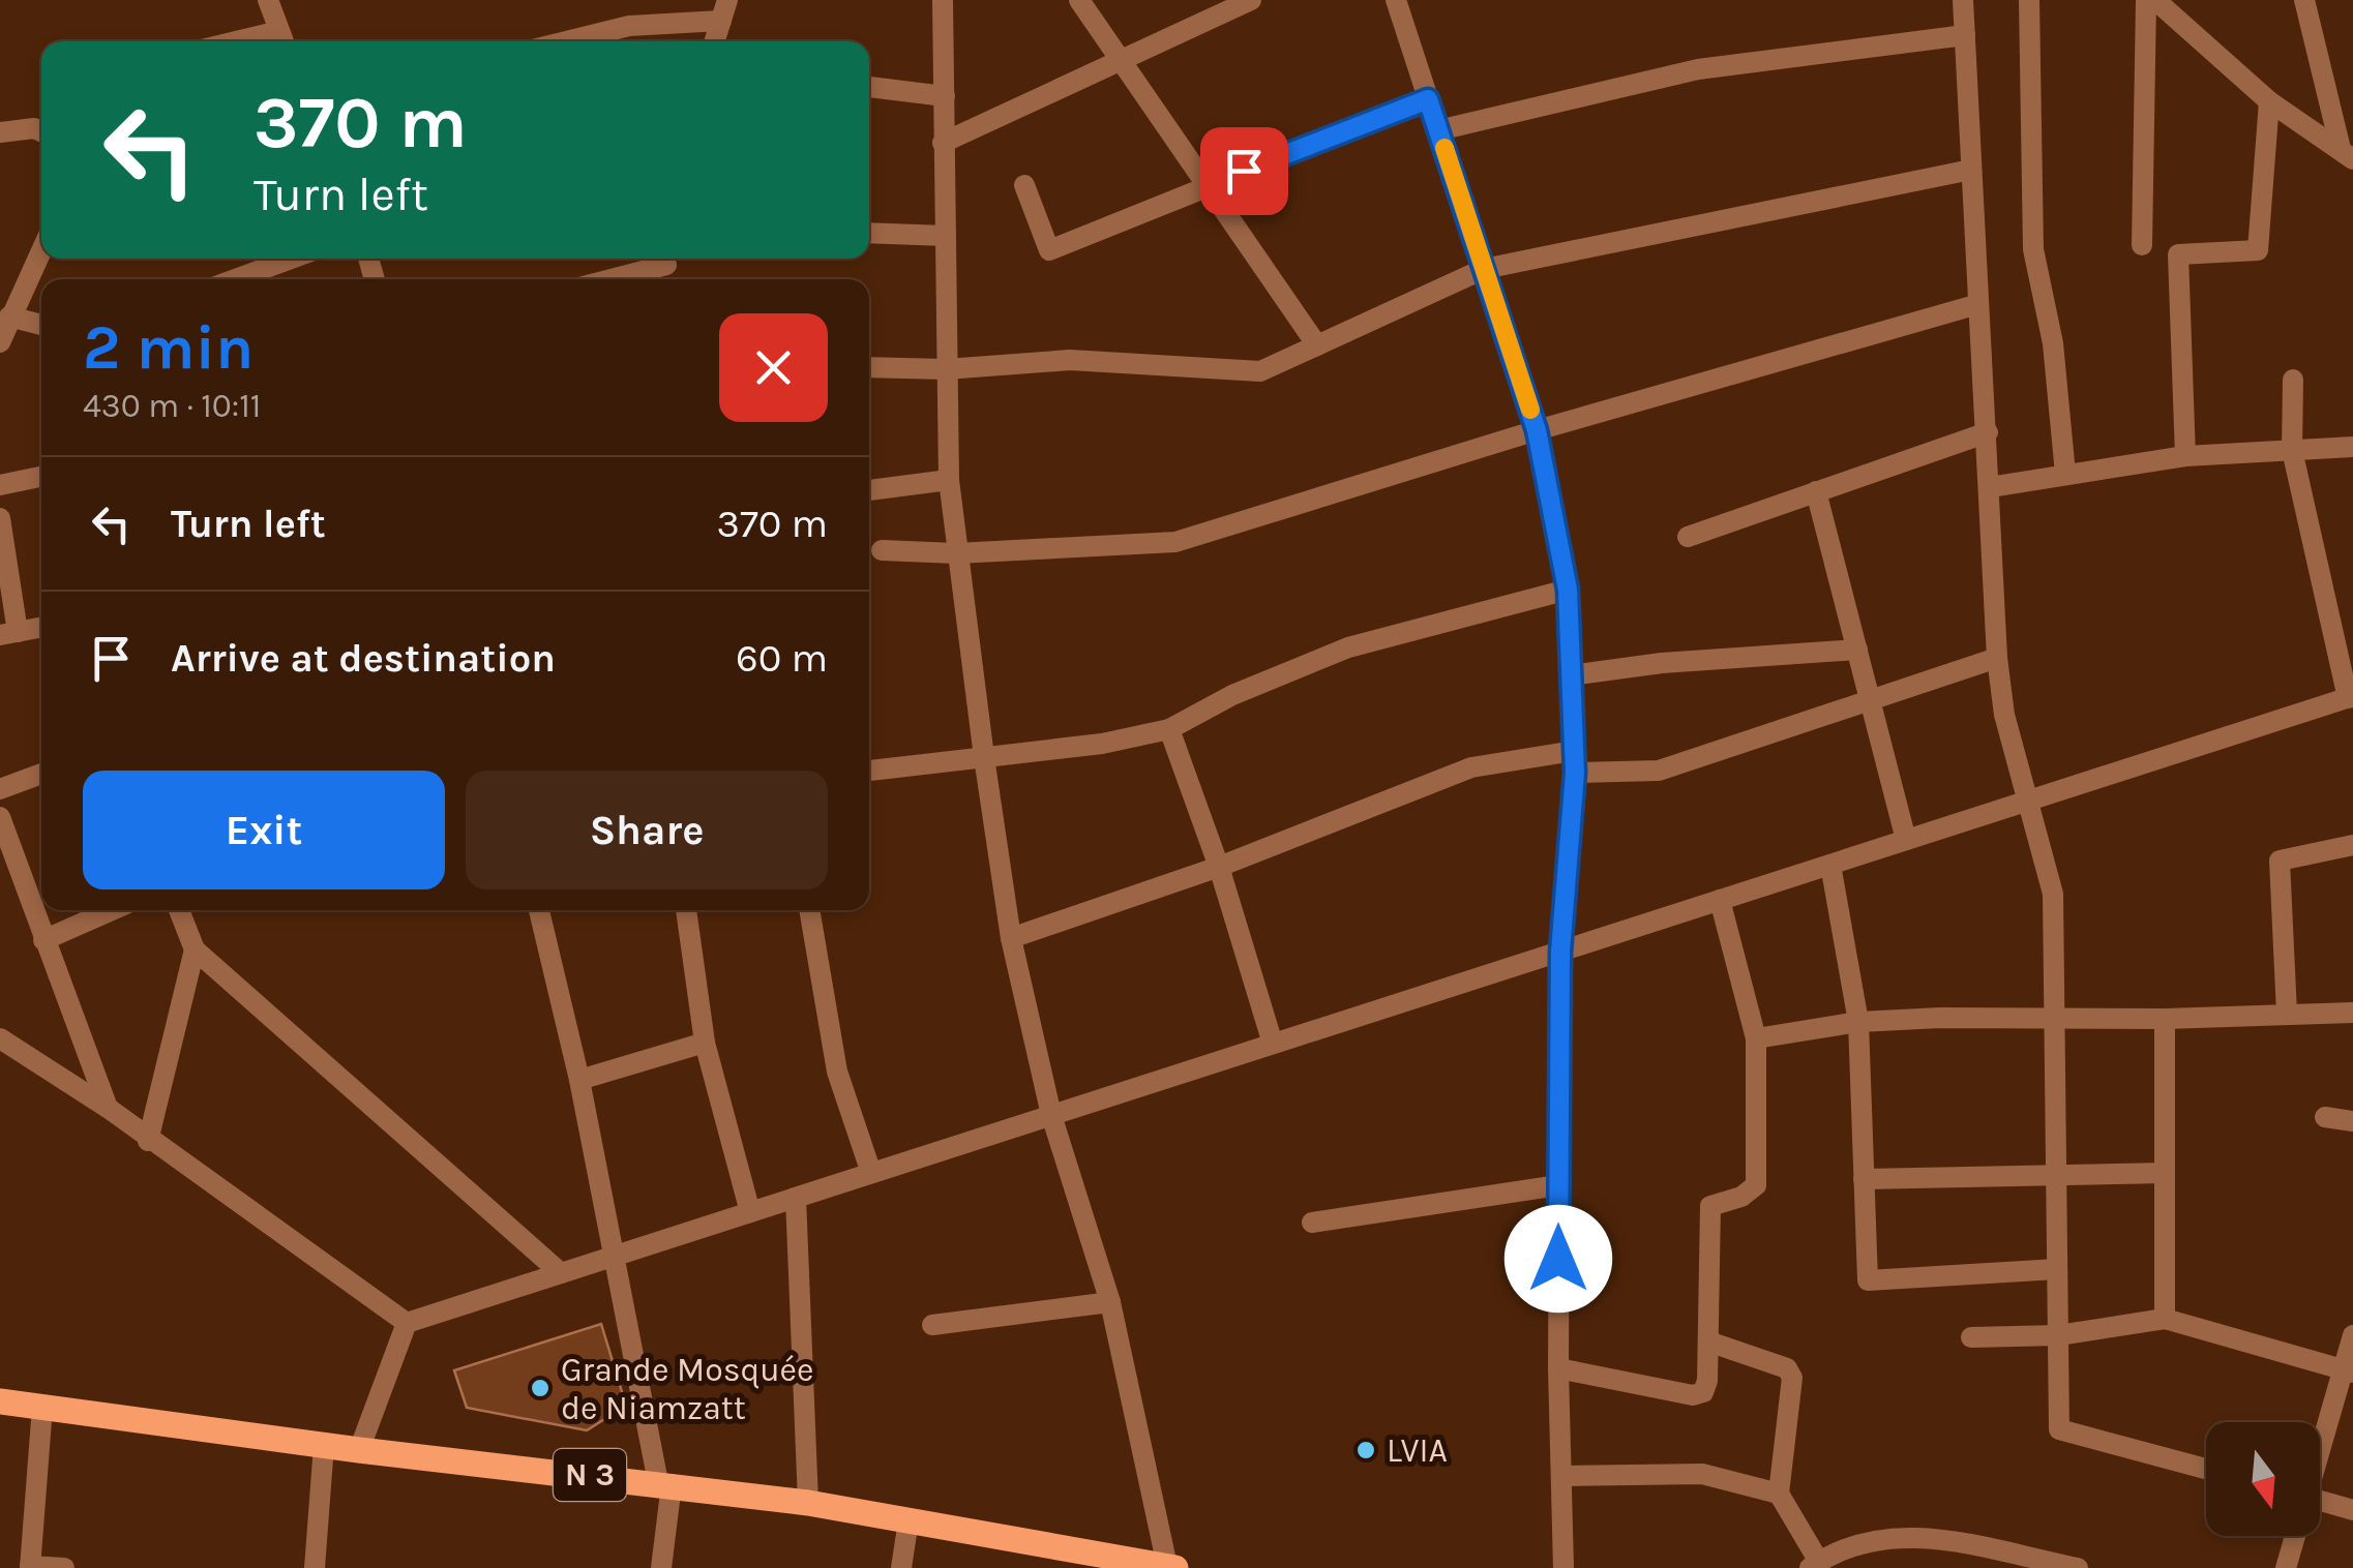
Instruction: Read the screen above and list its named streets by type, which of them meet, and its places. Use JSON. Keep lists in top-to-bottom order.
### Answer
{
  "streets": {
    "main road": ["N 3"]
  },
  "places": ["Grande Mosquée de Niamzatt", "LVIA"],
  "north": "bottom",
  "page": {
    "turn": ["370 m", "Turn left"],
    "heading": ["2 min", "430 m · 10:11"],
    "list": [
      {
        "name": "Turn left",
        "value": "370 m"
      },
      {
        "name": "Arrive at destination",
        "value": "60 m"
      }
    ],
    "buttons": ["Exit", "Share"]
  }
}
